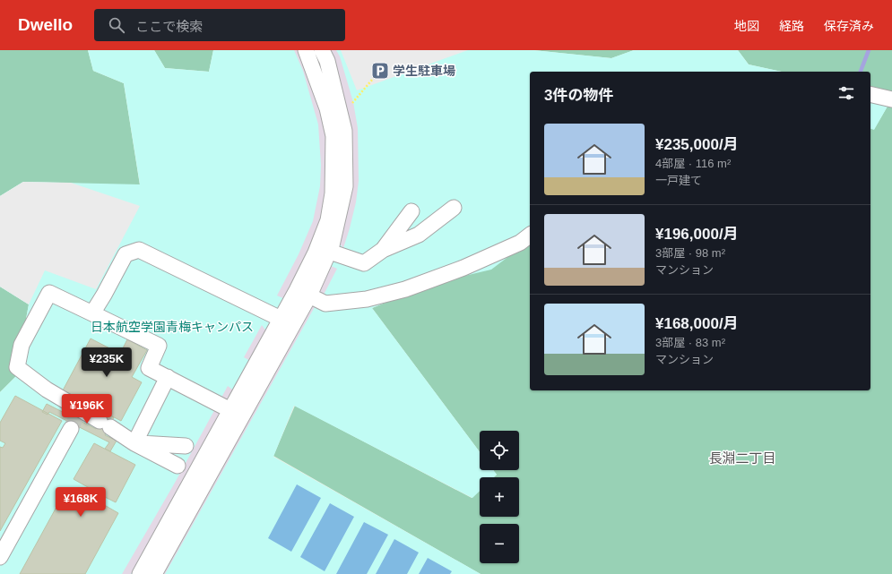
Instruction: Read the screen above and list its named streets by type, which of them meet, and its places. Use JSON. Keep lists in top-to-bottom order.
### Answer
{
  "districts": ["長淵二丁目"],
  "parks": ["日本航空学園青梅キャンパス"],
  "places": {
    "parking": ["学生駐車場"]
  },
  "page": {
    "header": "Dwello",
    "search": "ここで検索",
    "nav": ["地図", "経路", "保存済み"],
    "heading": "3件の物件",
    "list": [
      {
        "name": "¥235,000/月",
        "note": "4部屋 · 116 m² · 一戸建て"
      },
      {
        "name": "¥196,000/月",
        "note": "3部屋 · 98 m² · マンション"
      },
      {
        "name": "¥168,000/月",
        "note": "3部屋 · 83 m² · マンション"
      }
    ],
    "price": ["¥235K", "¥196K", "¥168K"],
    "map_buttons": ["+", "−"]
  }
}
